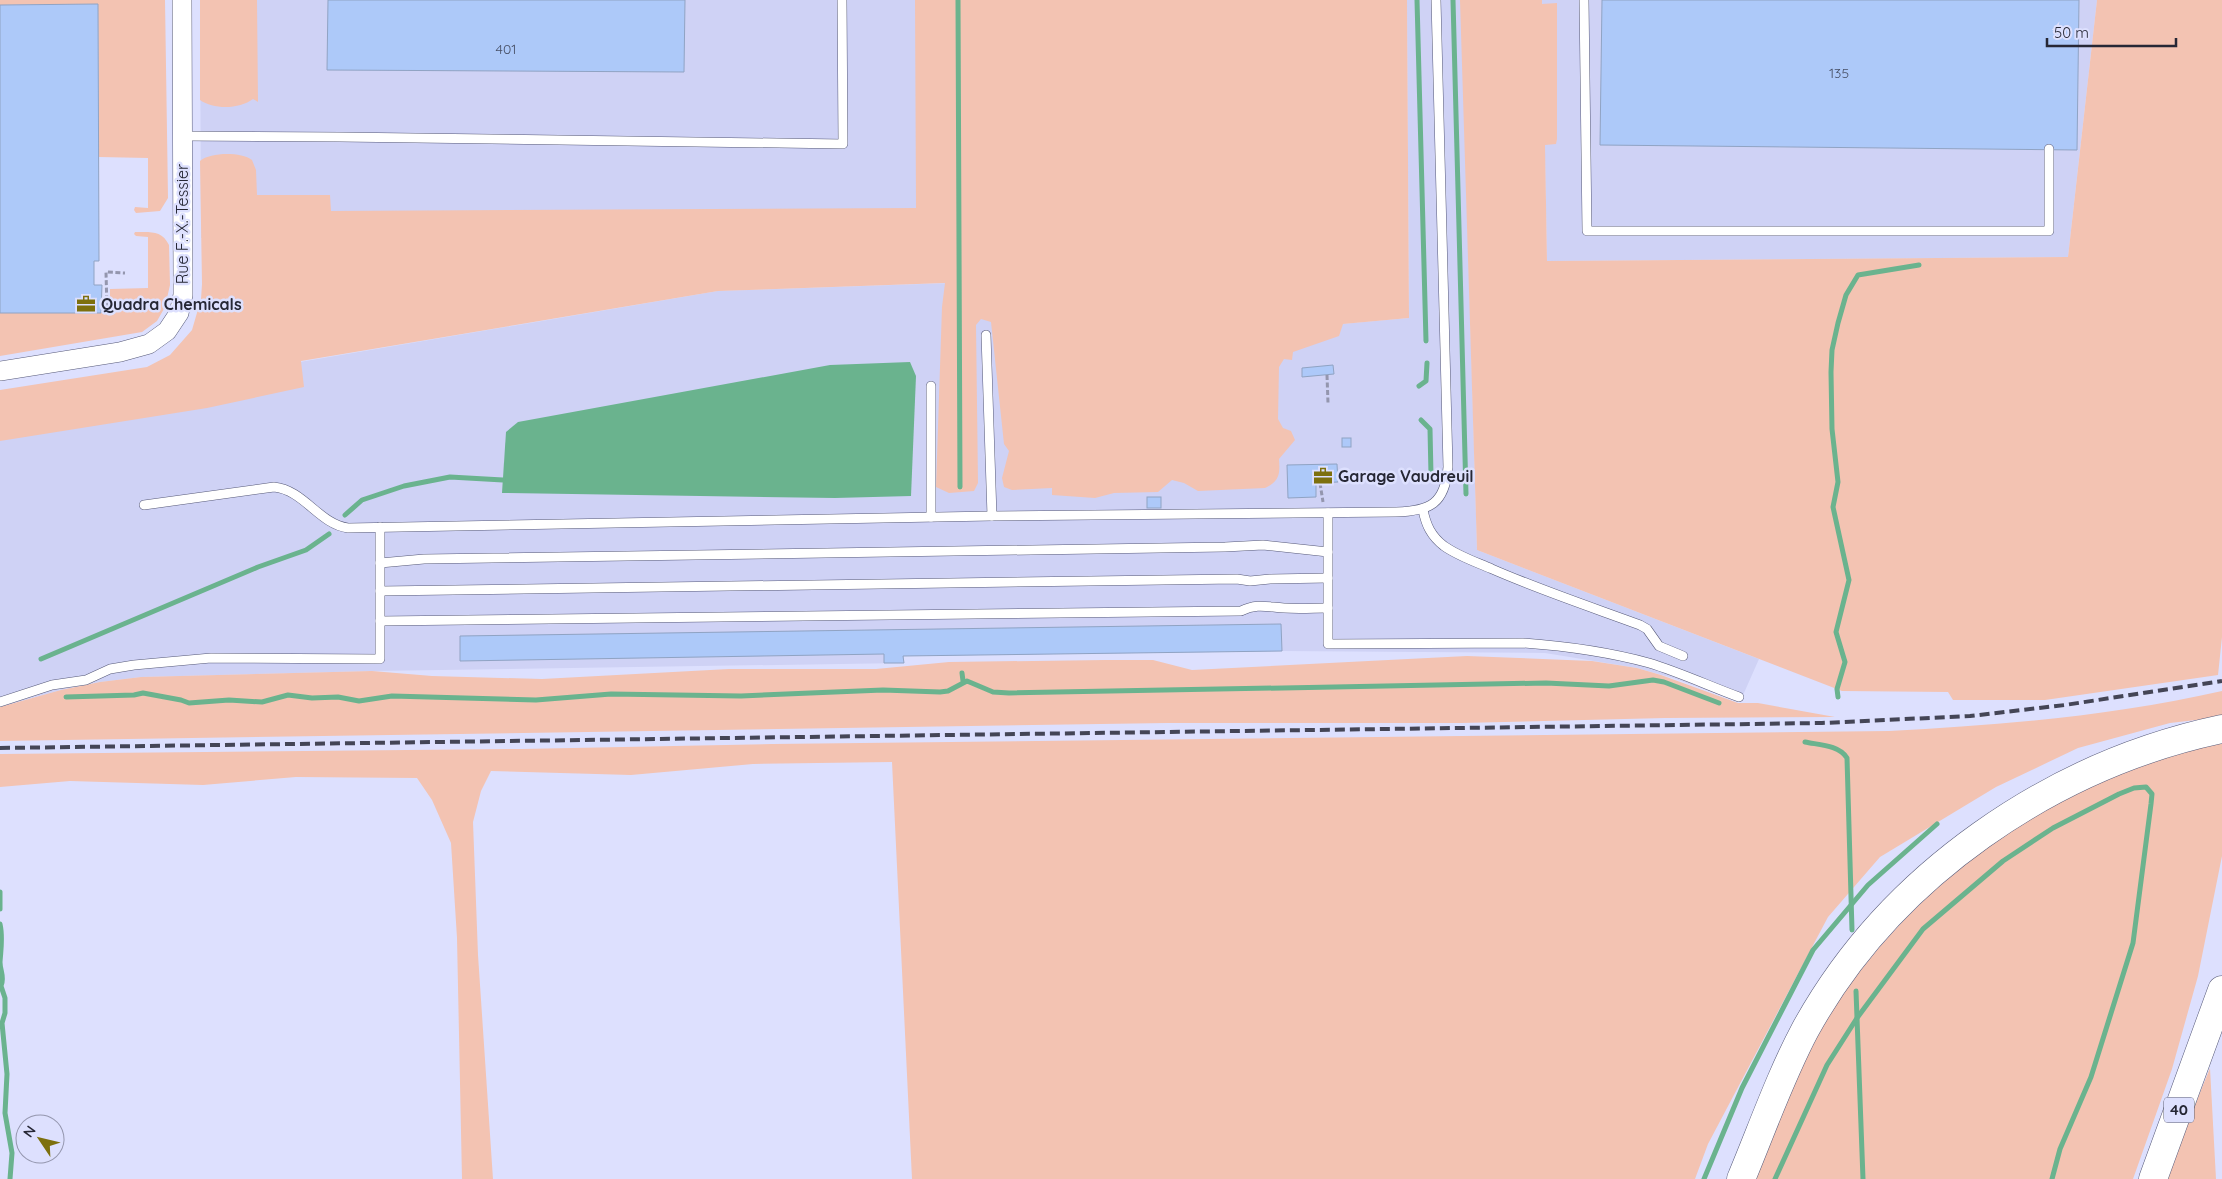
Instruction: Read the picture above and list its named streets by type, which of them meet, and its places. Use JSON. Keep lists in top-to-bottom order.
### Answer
{
  "streets": {
    "highway": ["40"],
    "street": ["Rue F.-X.-Tessier"]
  },
  "places": {
    "office": ["Quadra Chemicals", "Garage Vaudreuil"]
  },
  "house_numbers": ["401", "135"],
  "scale_bar": "50 m",
  "north": "top left"
}
